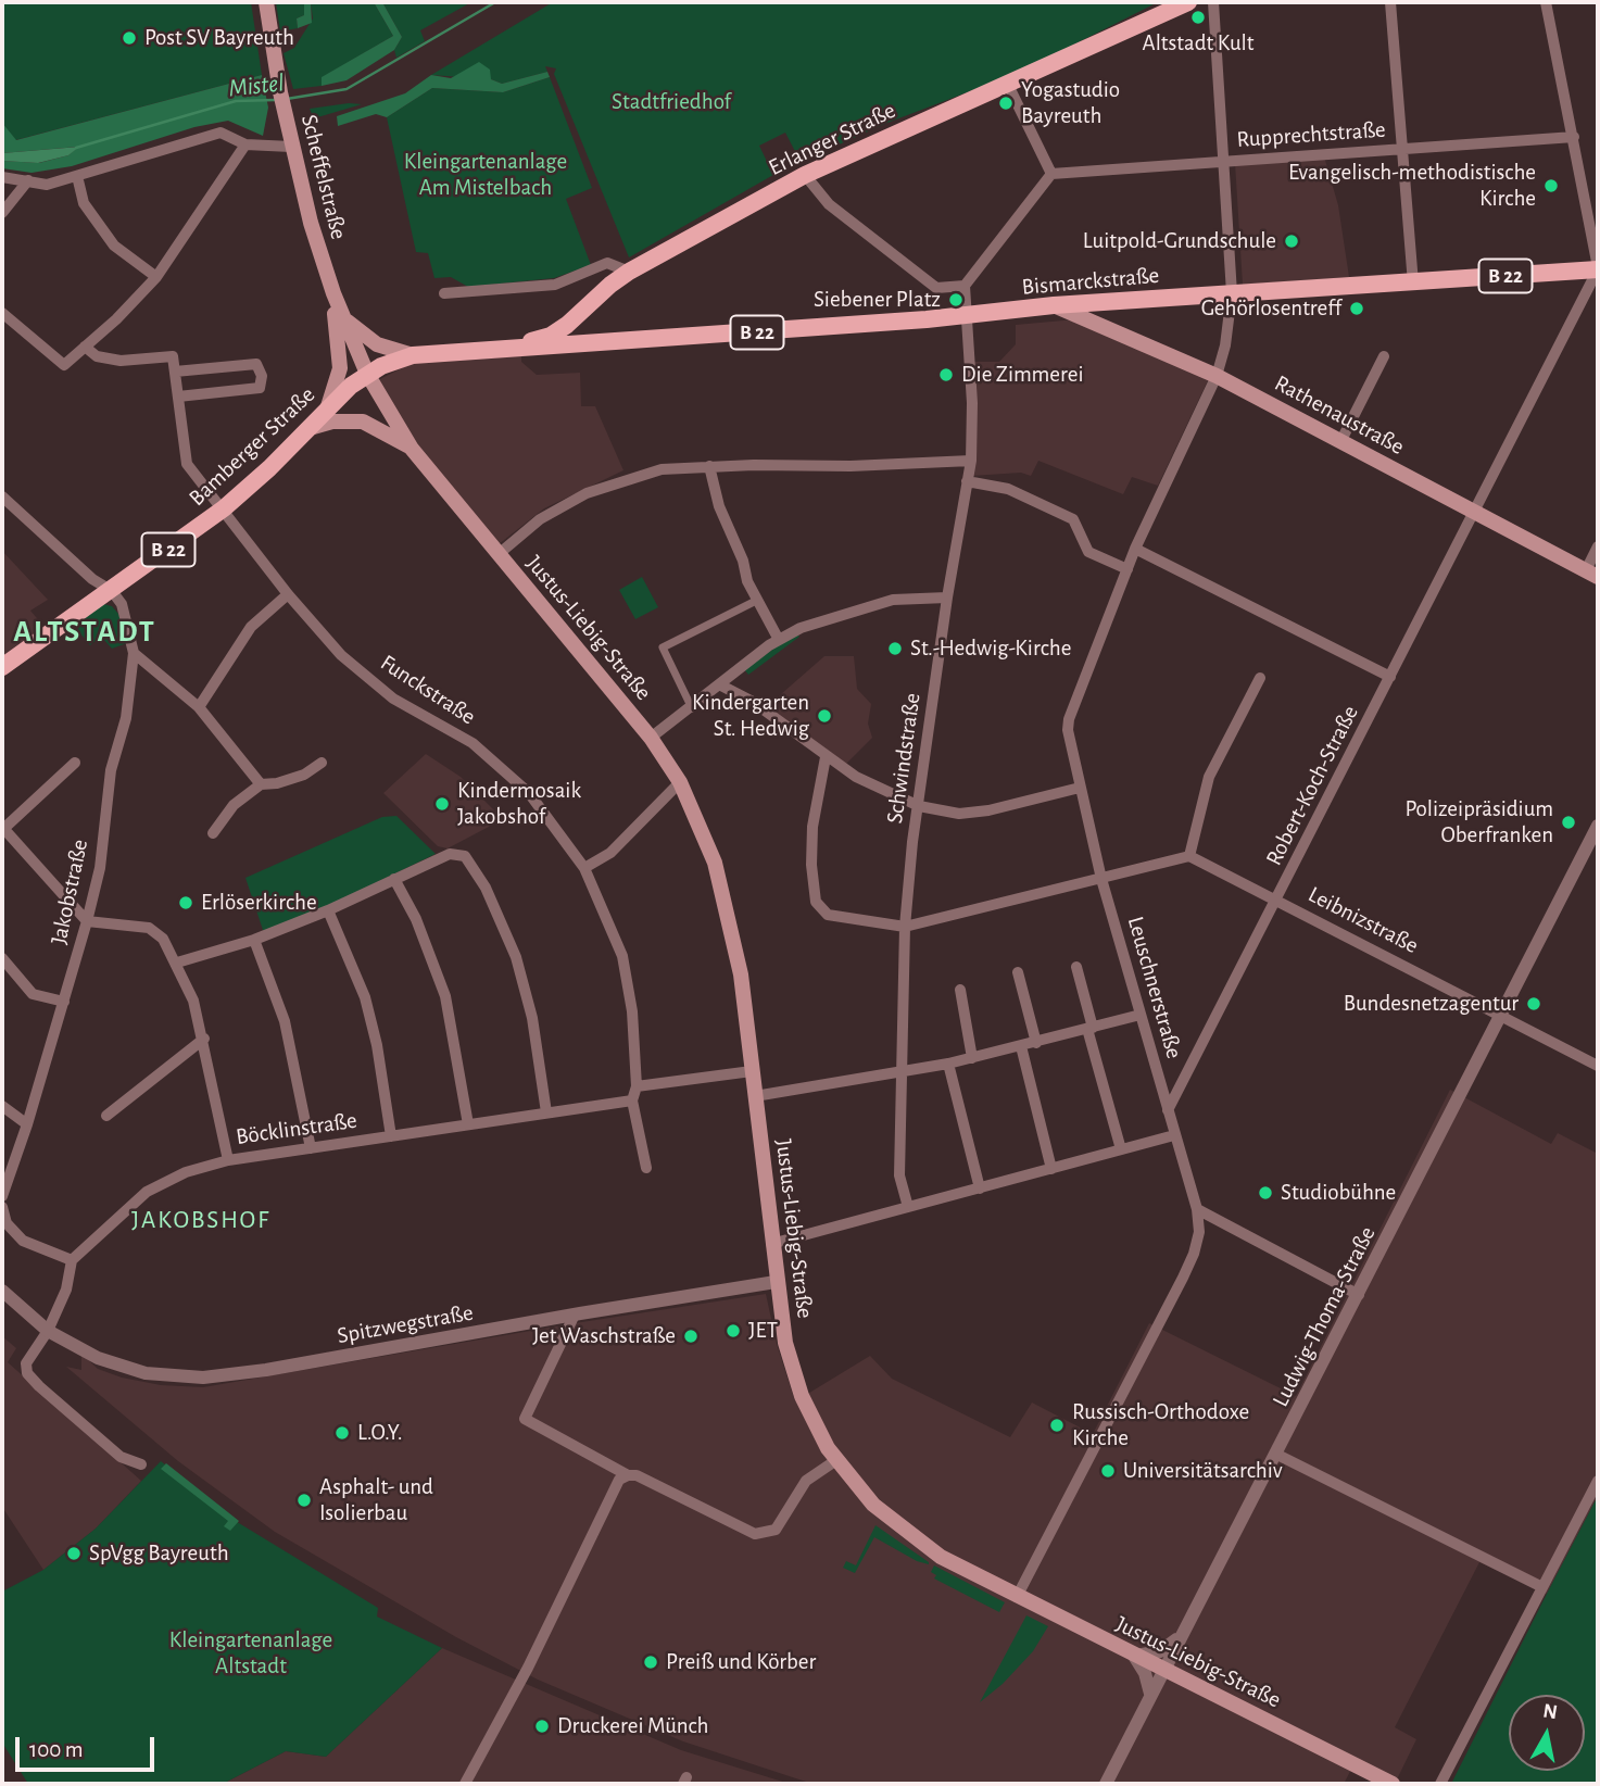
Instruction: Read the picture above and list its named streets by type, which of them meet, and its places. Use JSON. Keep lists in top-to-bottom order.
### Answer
{
  "streets": {
    "main road": [
      "Erlanger Straße",
      "Scheffelstraße",
      "B 22",
      "Bismarckstraße",
      "Rathenaustraße",
      "Bamberger Straße",
      "Justus-Liebig-Straße"
    ],
    "street": [
      "Rupprechtstraße",
      "Funckstraße",
      "Schwindstraße",
      "Robert-Koch-Straße",
      "Jakobstraße",
      "Leibnizstraße",
      "Leuschnerstraße",
      "Böcklinstraße",
      "Ludwig-Thoma-Straße",
      "Spitzwegstraße"
    ]
  },
  "crossings": [
    ["Rupprechtstraße", "Leuschnerstraße"],
    ["Erlanger Straße", "B 22"],
    ["Scheffelstraße", "B 22"],
    ["Scheffelstraße", "Bamberger Straße"],
    ["Scheffelstraße", "Justus-Liebig-Straße"],
    ["B 22", "Bismarckstraße"],
    ["B 22", "Bamberger Straße"],
    ["Bismarckstraße", "Rathenaustraße"],
    ["Bismarckstraße", "Schwindstraße"],
    ["Bismarckstraße", "Robert-Koch-Straße"],
    ["Bismarckstraße", "Leuschnerstraße"],
    ["Rathenaustraße", "Robert-Koch-Straße"],
    ["Rathenaustraße", "Leuschnerstraße"],
    ["Bamberger Straße", "Funckstraße"],
    ["Bamberger Straße", "Jakobstraße"],
    ["Justus-Liebig-Straße", "Leuschnerstraße"],
    ["Justus-Liebig-Straße", "Ludwig-Thoma-Straße"],
    ["Justus-Liebig-Straße", "Spitzwegstraße"],
    ["Robert-Koch-Straße", "Leibnizstraße"],
    ["Robert-Koch-Straße", "Leuschnerstraße"],
    ["Leibnizstraße", "Ludwig-Thoma-Straße"]
  ],
  "districts": ["ALTSTADT", "JAKOBSHOF"],
  "water": ["Mistel"],
  "parks": ["Stadtfriedhof", "Kleingartenanlage Am Mistelbach", "Kleingartenanlage Altstadt"],
  "places": [
    "Altstadt Kult",
    "Post SV Bayreuth",
    "Yogastudio Bayreuth",
    "Evangelisch-methodistische Kirche",
    "Luitpold-Grundschule",
    "Siebener Platz",
    "Gehörlosentreff",
    "Die Zimmerei",
    "St.-Hedwig-Kirche",
    "Kindergarten St. Hedwig",
    "Kindermosaik Jakobshof",
    "Polizeipräsidium Oberfranken",
    "Erlöserkirche",
    "Bundesnetzagentur",
    "Studiobühne",
    "JET",
    "Jet Waschstraße",
    "Russisch-Orthodoxe Kirche",
    "L.O.Y.",
    "Universitätsarchiv",
    "Asphalt- und Isolierbau",
    "SpVgg Bayreuth",
    "Preiß und Körber",
    "Druckerei Münch"
  ],
  "scale_bar": "100 m",
  "north": "top"
}
